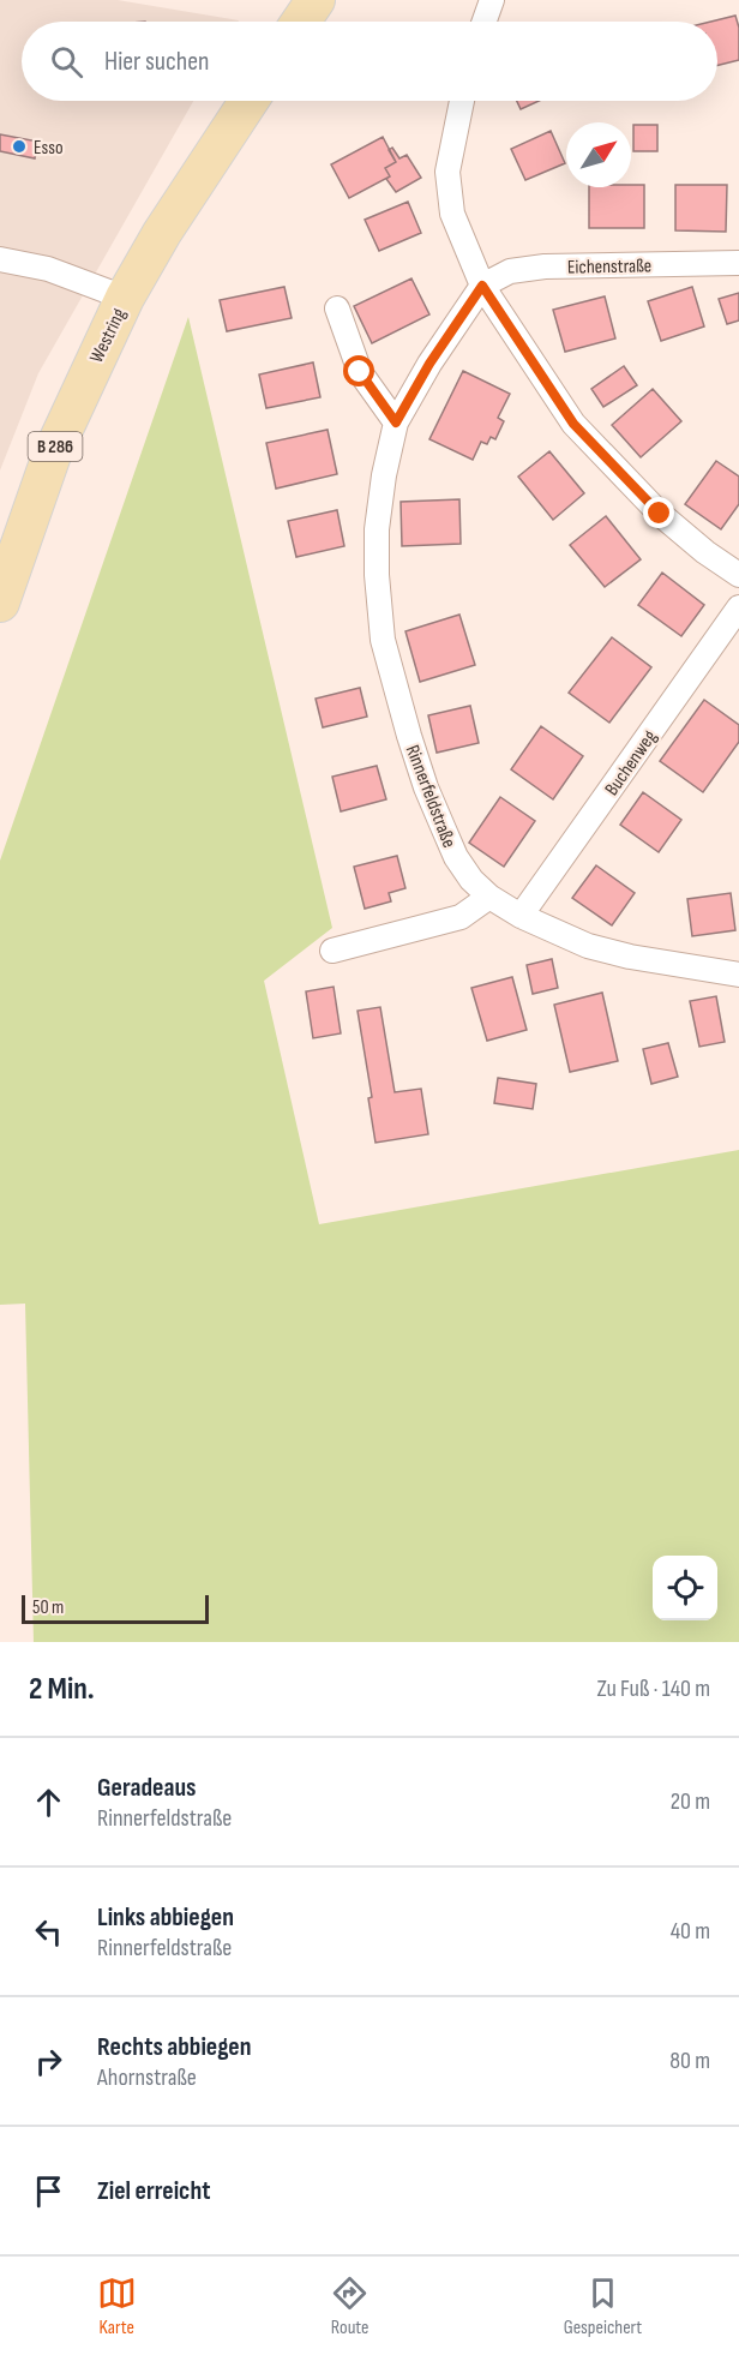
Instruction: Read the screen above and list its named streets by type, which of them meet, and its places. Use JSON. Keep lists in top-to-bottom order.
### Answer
{
  "streets": {
    "main road": ["Westring", "B 286"],
    "street": ["Eichenstraße", "Buchenweg", "Rinnerfeldstraße"]
  },
  "crossings": [
    ["Eichenstraße", "Rinnerfeldstraße"],
    ["Buchenweg", "Rinnerfeldstraße"]
  ],
  "places": ["Esso"],
  "scale_bar": "50 m",
  "north": "top right",
  "page": {
    "search": "Hier suchen",
    "scale": "50 m",
    "heading": ["2 Min.", "Zu Fuß · 140 m"],
    "list": [
      ["Geradeaus", "Rinnerfeldstraße", "20 m"],
      ["Links abbiegen", "Rinnerfeldstraße", "40 m"],
      ["Rechts abbiegen", "Ahornstraße", "80 m"],
      "Ziel erreicht"
    ],
    "nav": ["Karte", "Route", "Gespeichert"]
  }
}
